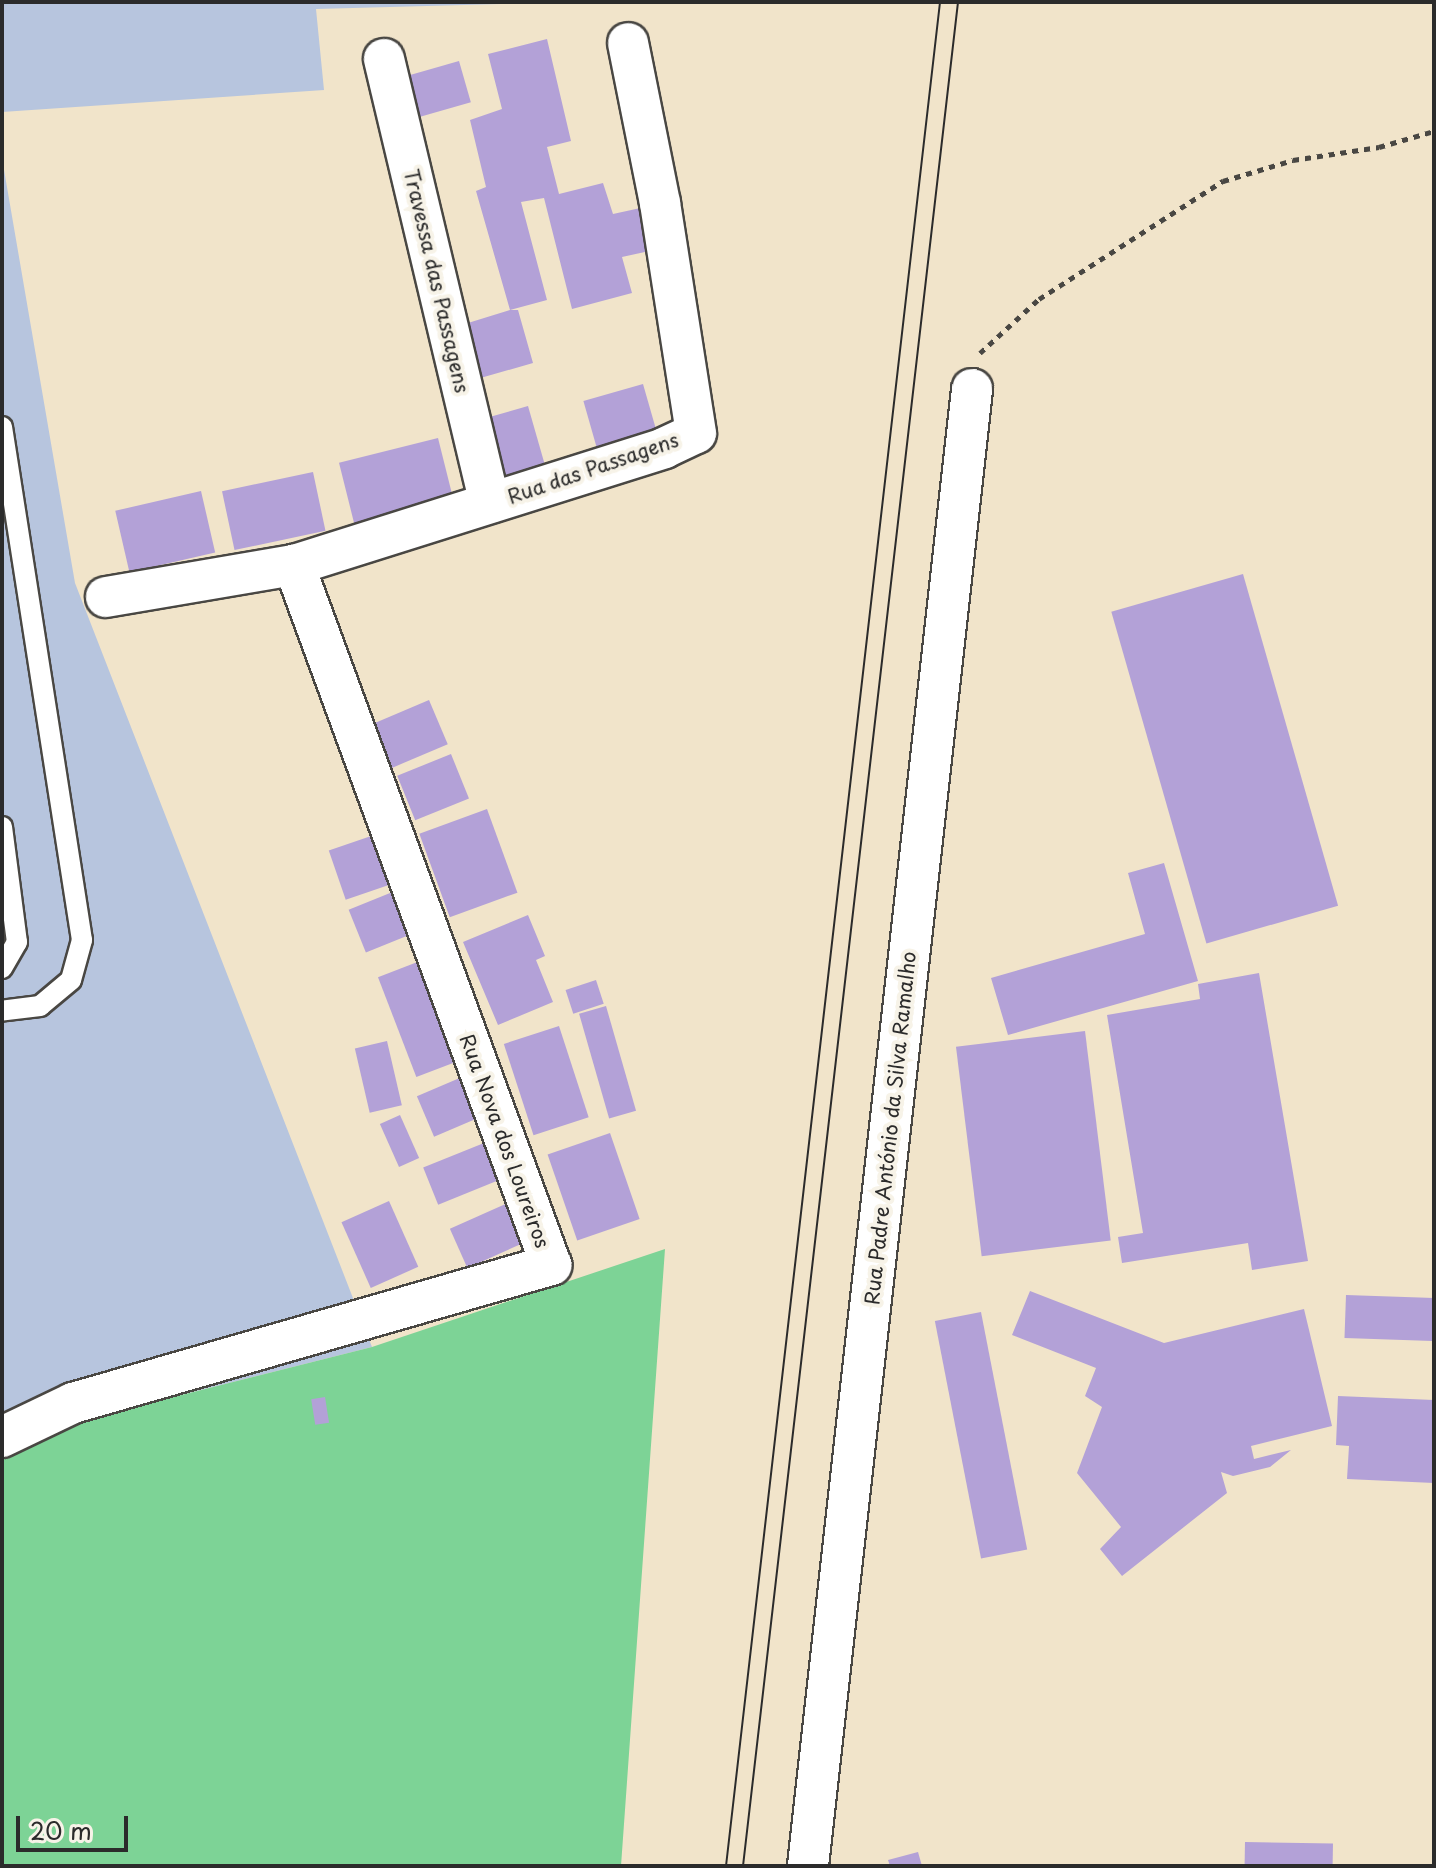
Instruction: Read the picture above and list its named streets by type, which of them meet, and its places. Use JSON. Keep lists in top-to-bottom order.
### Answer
{
  "streets": {
    "street": [
      "Travessa das Passagens",
      "Rua das Passagens",
      "Rua Padre António da Silva Ramalho",
      "Rua Nova dos Loureiros"
    ]
  },
  "crossings": [
    ["Travessa das Passagens", "Rua das Passagens"],
    ["Rua das Passagens", "Rua Nova dos Loureiros"]
  ],
  "scale_bar": "20 m"
}
